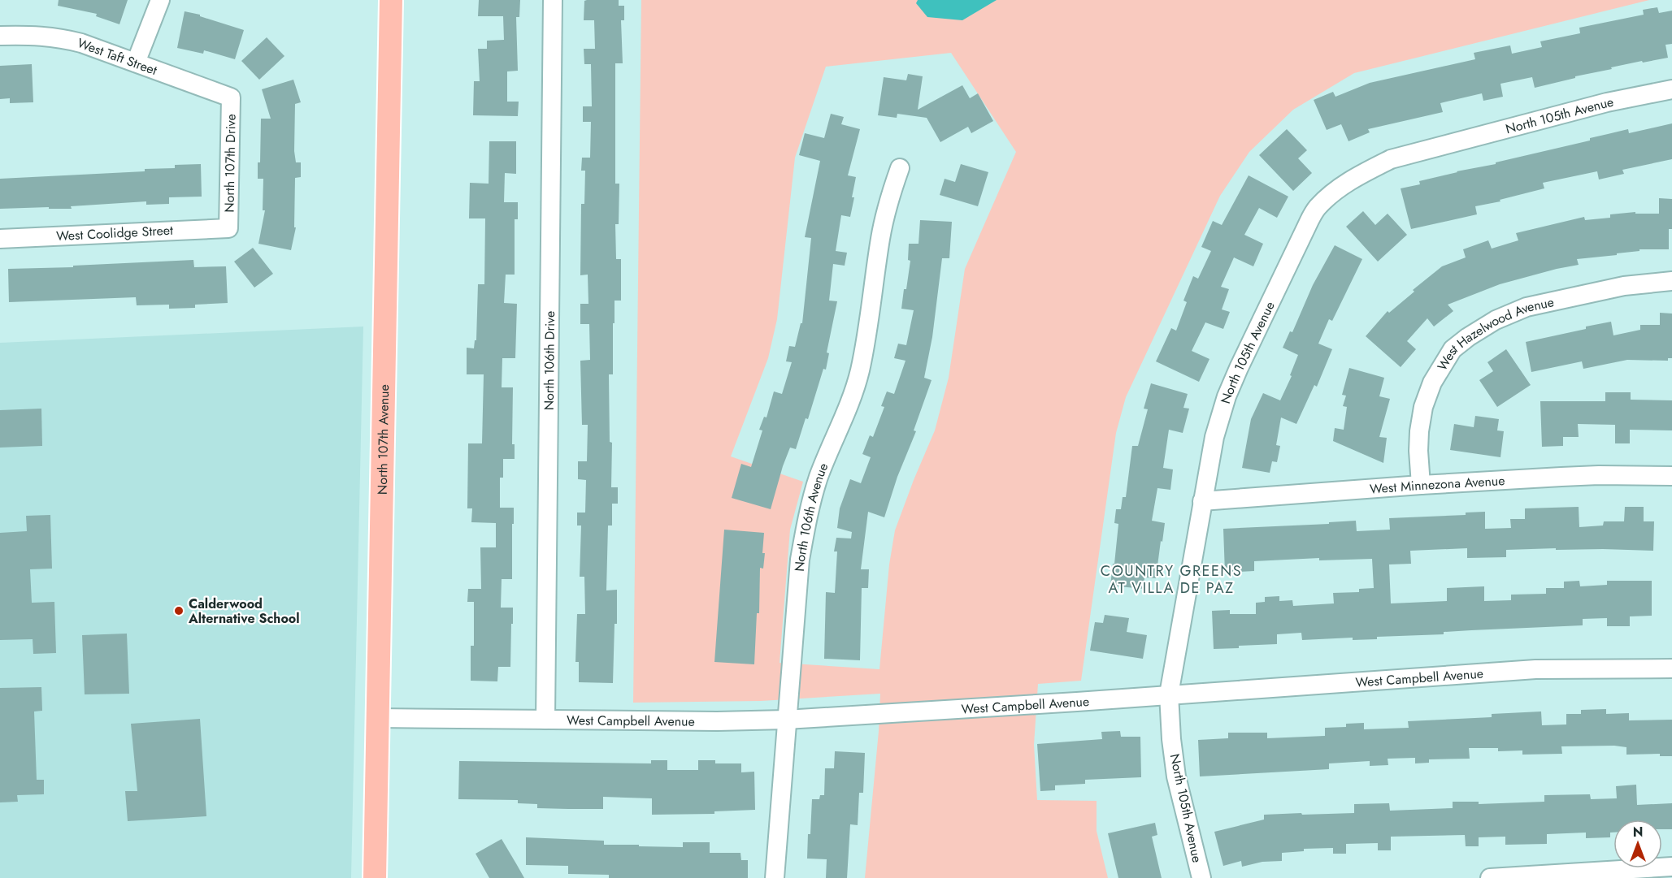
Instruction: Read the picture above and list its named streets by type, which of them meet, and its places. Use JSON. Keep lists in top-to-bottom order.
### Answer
{
  "streets": {
    "main road": ["North 107th Avenue"],
    "street": [
      "West Taft Street",
      "North 105th Avenue",
      "North 107th Drive",
      "West Coolidge Street",
      "West Hazelwood Avenue",
      "North 106th Drive",
      "West Minnezona Avenue",
      "North 106th Avenue",
      "West Campbell Avenue"
    ]
  },
  "crossings": [
    ["West Taft Street", "North 107th Drive"],
    ["North 105th Avenue", "West Minnezona Avenue"],
    ["North 105th Avenue", "West Campbell Avenue"],
    ["North 107th Drive", "West Coolidge Street"],
    ["West Hazelwood Avenue", "West Minnezona Avenue"],
    ["North 106th Drive", "West Campbell Avenue"],
    ["North 107th Avenue", "West Campbell Avenue"],
    ["North 106th Avenue", "West Campbell Avenue"]
  ],
  "districts": ["COUNTRY GREENS AT VILLA DE PAZ"],
  "places": ["Calderwood Alternative School"],
  "north": "top"
}
